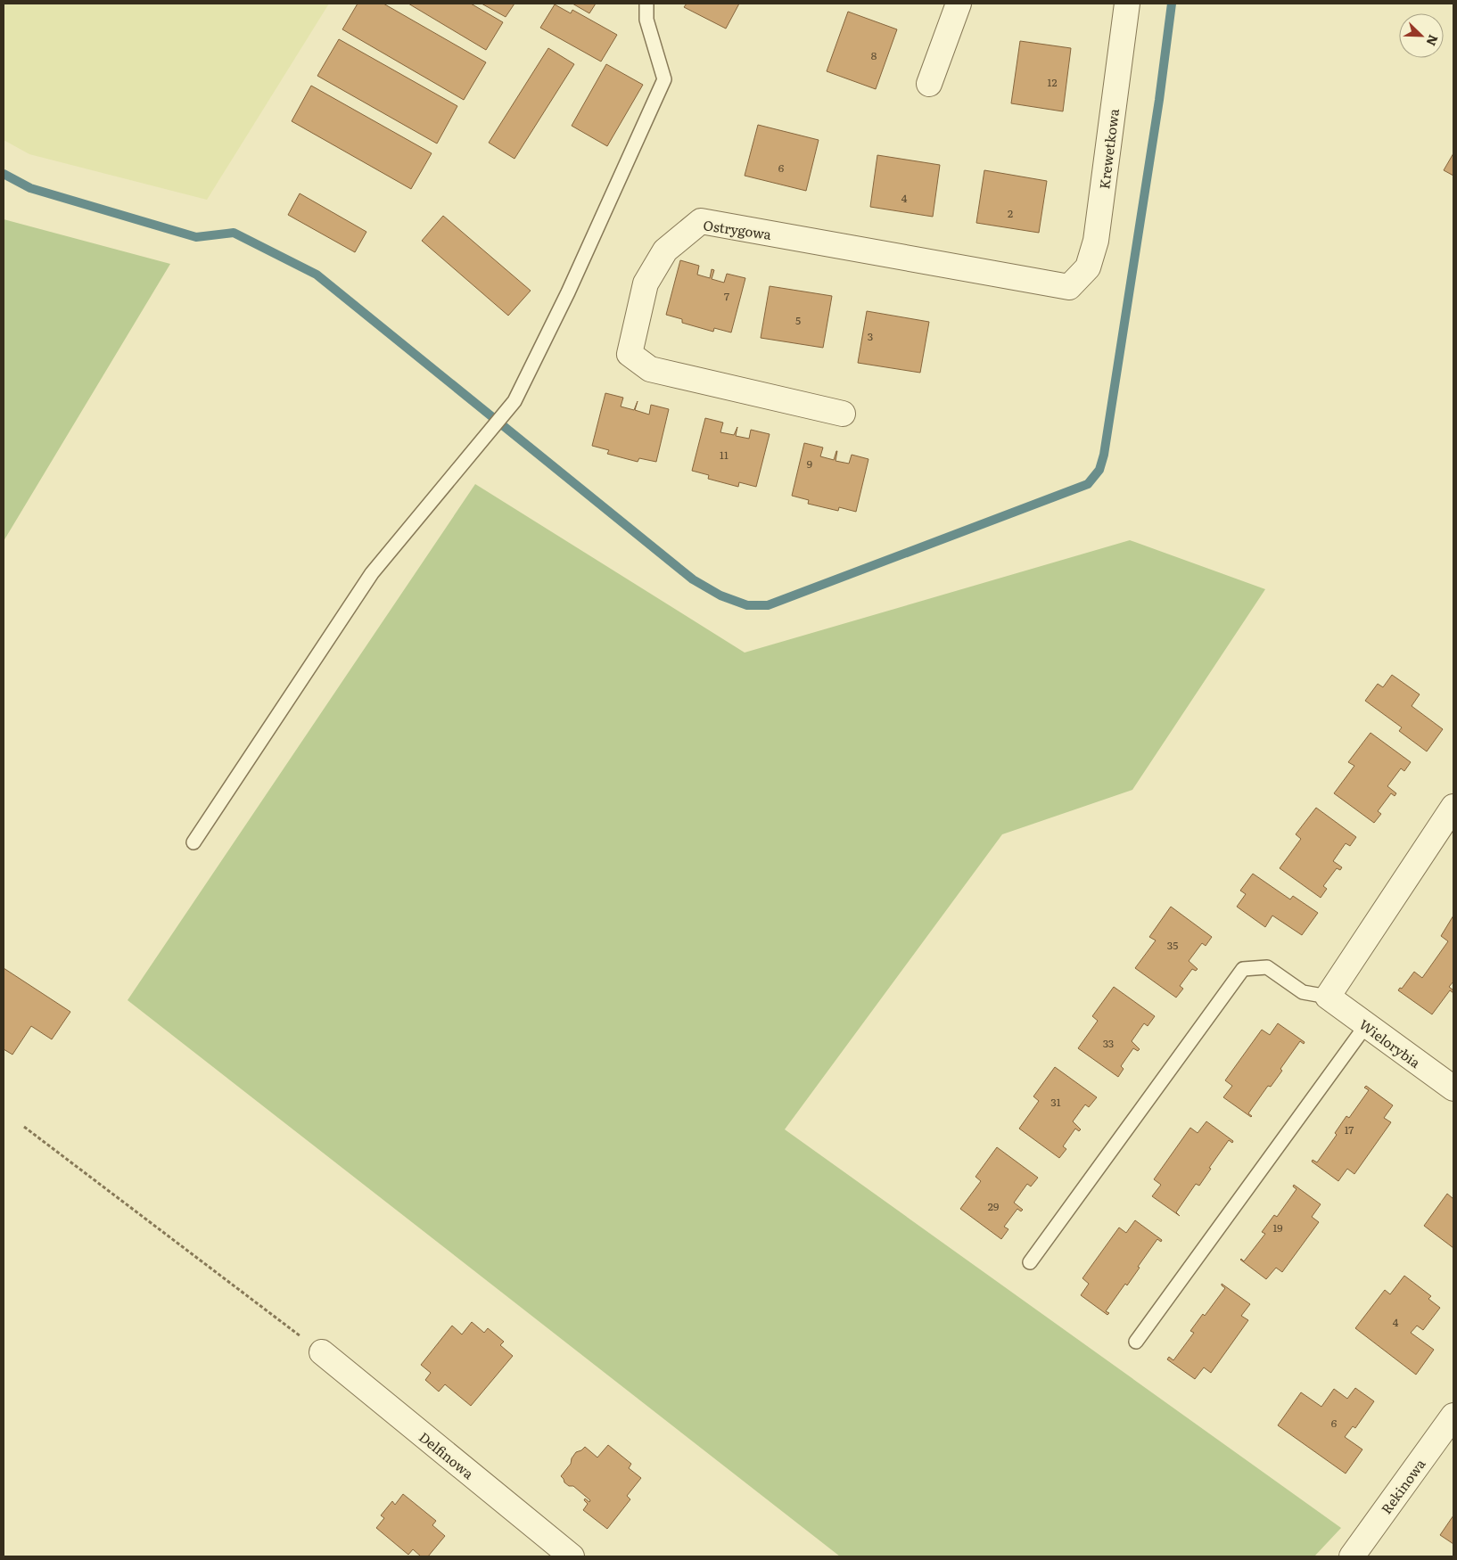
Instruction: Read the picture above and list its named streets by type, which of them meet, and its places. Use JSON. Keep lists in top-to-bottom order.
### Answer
{
  "streets": {
    "street": [
      "Krewetkowa",
      "Ostrygowa",
      "Wielorybia",
      "Delfinowa",
      "Rekinowa"
    ]
  },
  "crossings": [
    ["Krewetkowa", "Ostrygowa"]
  ],
  "house_numbers": [
    "8",
    "12",
    "6",
    "4",
    "2",
    "7",
    "5",
    "3",
    "11",
    "9",
    "35",
    "33",
    "31",
    "17",
    "29",
    "19",
    "4",
    "6"
  ],
  "north": "bottom right"
}
